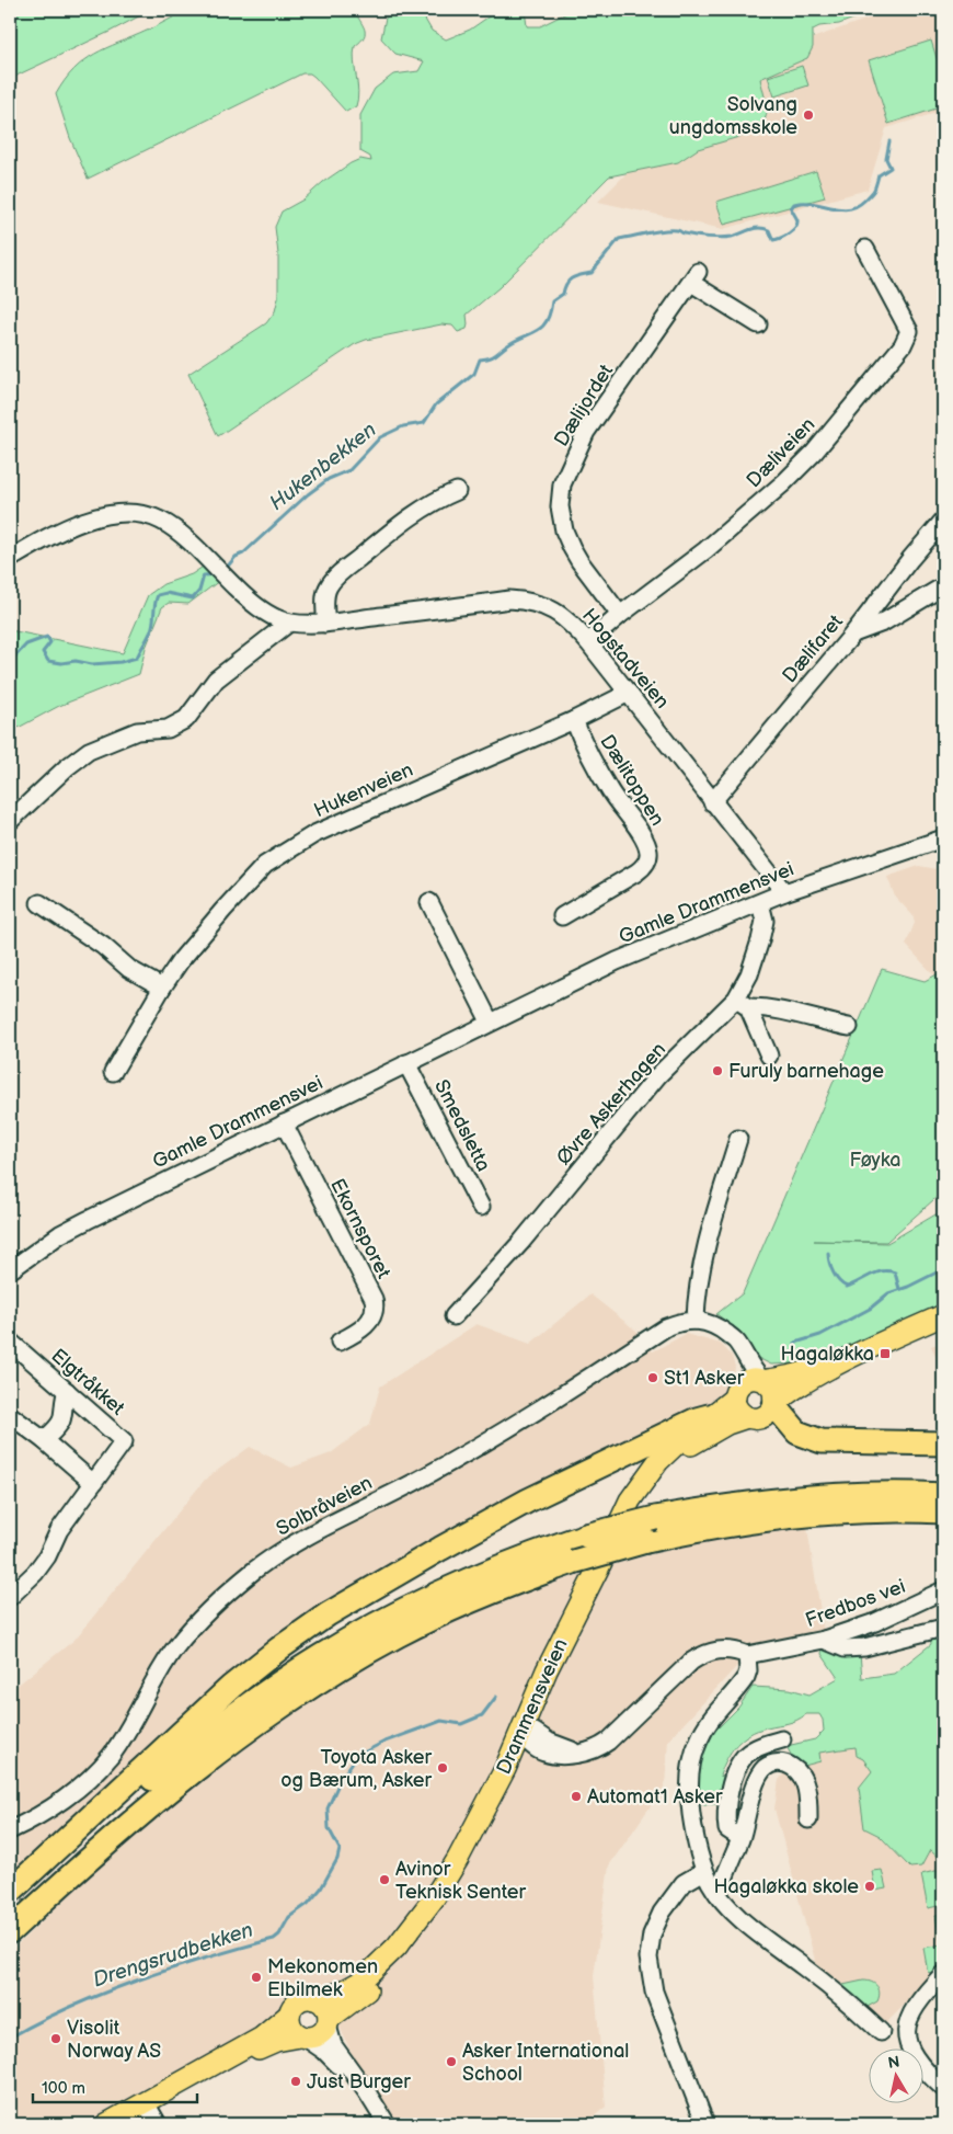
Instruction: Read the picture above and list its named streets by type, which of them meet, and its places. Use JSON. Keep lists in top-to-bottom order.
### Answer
{
  "streets": {
    "main road": ["Drammensveien"],
    "street": [
      "Dælijordet",
      "Dæliveien",
      "Dælifaret",
      "Hogstadveien",
      "Dælitoppen",
      "Hukenveien",
      "Gamle Drammensvei",
      "Øvre Askerhagen",
      "Smedsletta",
      "Ekornsporet",
      "Elgtråkket",
      "Solbråveien",
      "Fredbos vei"
    ]
  },
  "crossings": [
    ["Dælijordet", "Dæliveien"],
    ["Dæliveien", "Hogstadveien"],
    ["Dælifaret", "Hogstadveien"],
    ["Hogstadveien", "Hukenveien"],
    ["Hogstadveien", "Gamle Drammensvei"],
    ["Dælitoppen", "Hukenveien"],
    ["Gamle Drammensvei", "Øvre Askerhagen"],
    ["Gamle Drammensvei", "Smedsletta"],
    ["Gamle Drammensvei", "Ekornsporet"]
  ],
  "water": ["Hukenbekken", "Drengsrudbekken"],
  "parks": ["Føyka"],
  "places": {
    "other": [
      "Solvang ungdomsskole",
      "Furuly barnehage",
      "St1 Asker",
      "Toyota Asker og Bærum, Asker",
      "Automat1 Asker",
      "Avinor Teknisk Senter",
      "Hagaløkka skole",
      "Mekonomen Elbilmek",
      "Visolit Norway AS",
      "Asker International School",
      "Just Burger"
    ],
    "transit": ["Hagaløkka"]
  },
  "scale_bar": "100 m",
  "north": "top"
}
